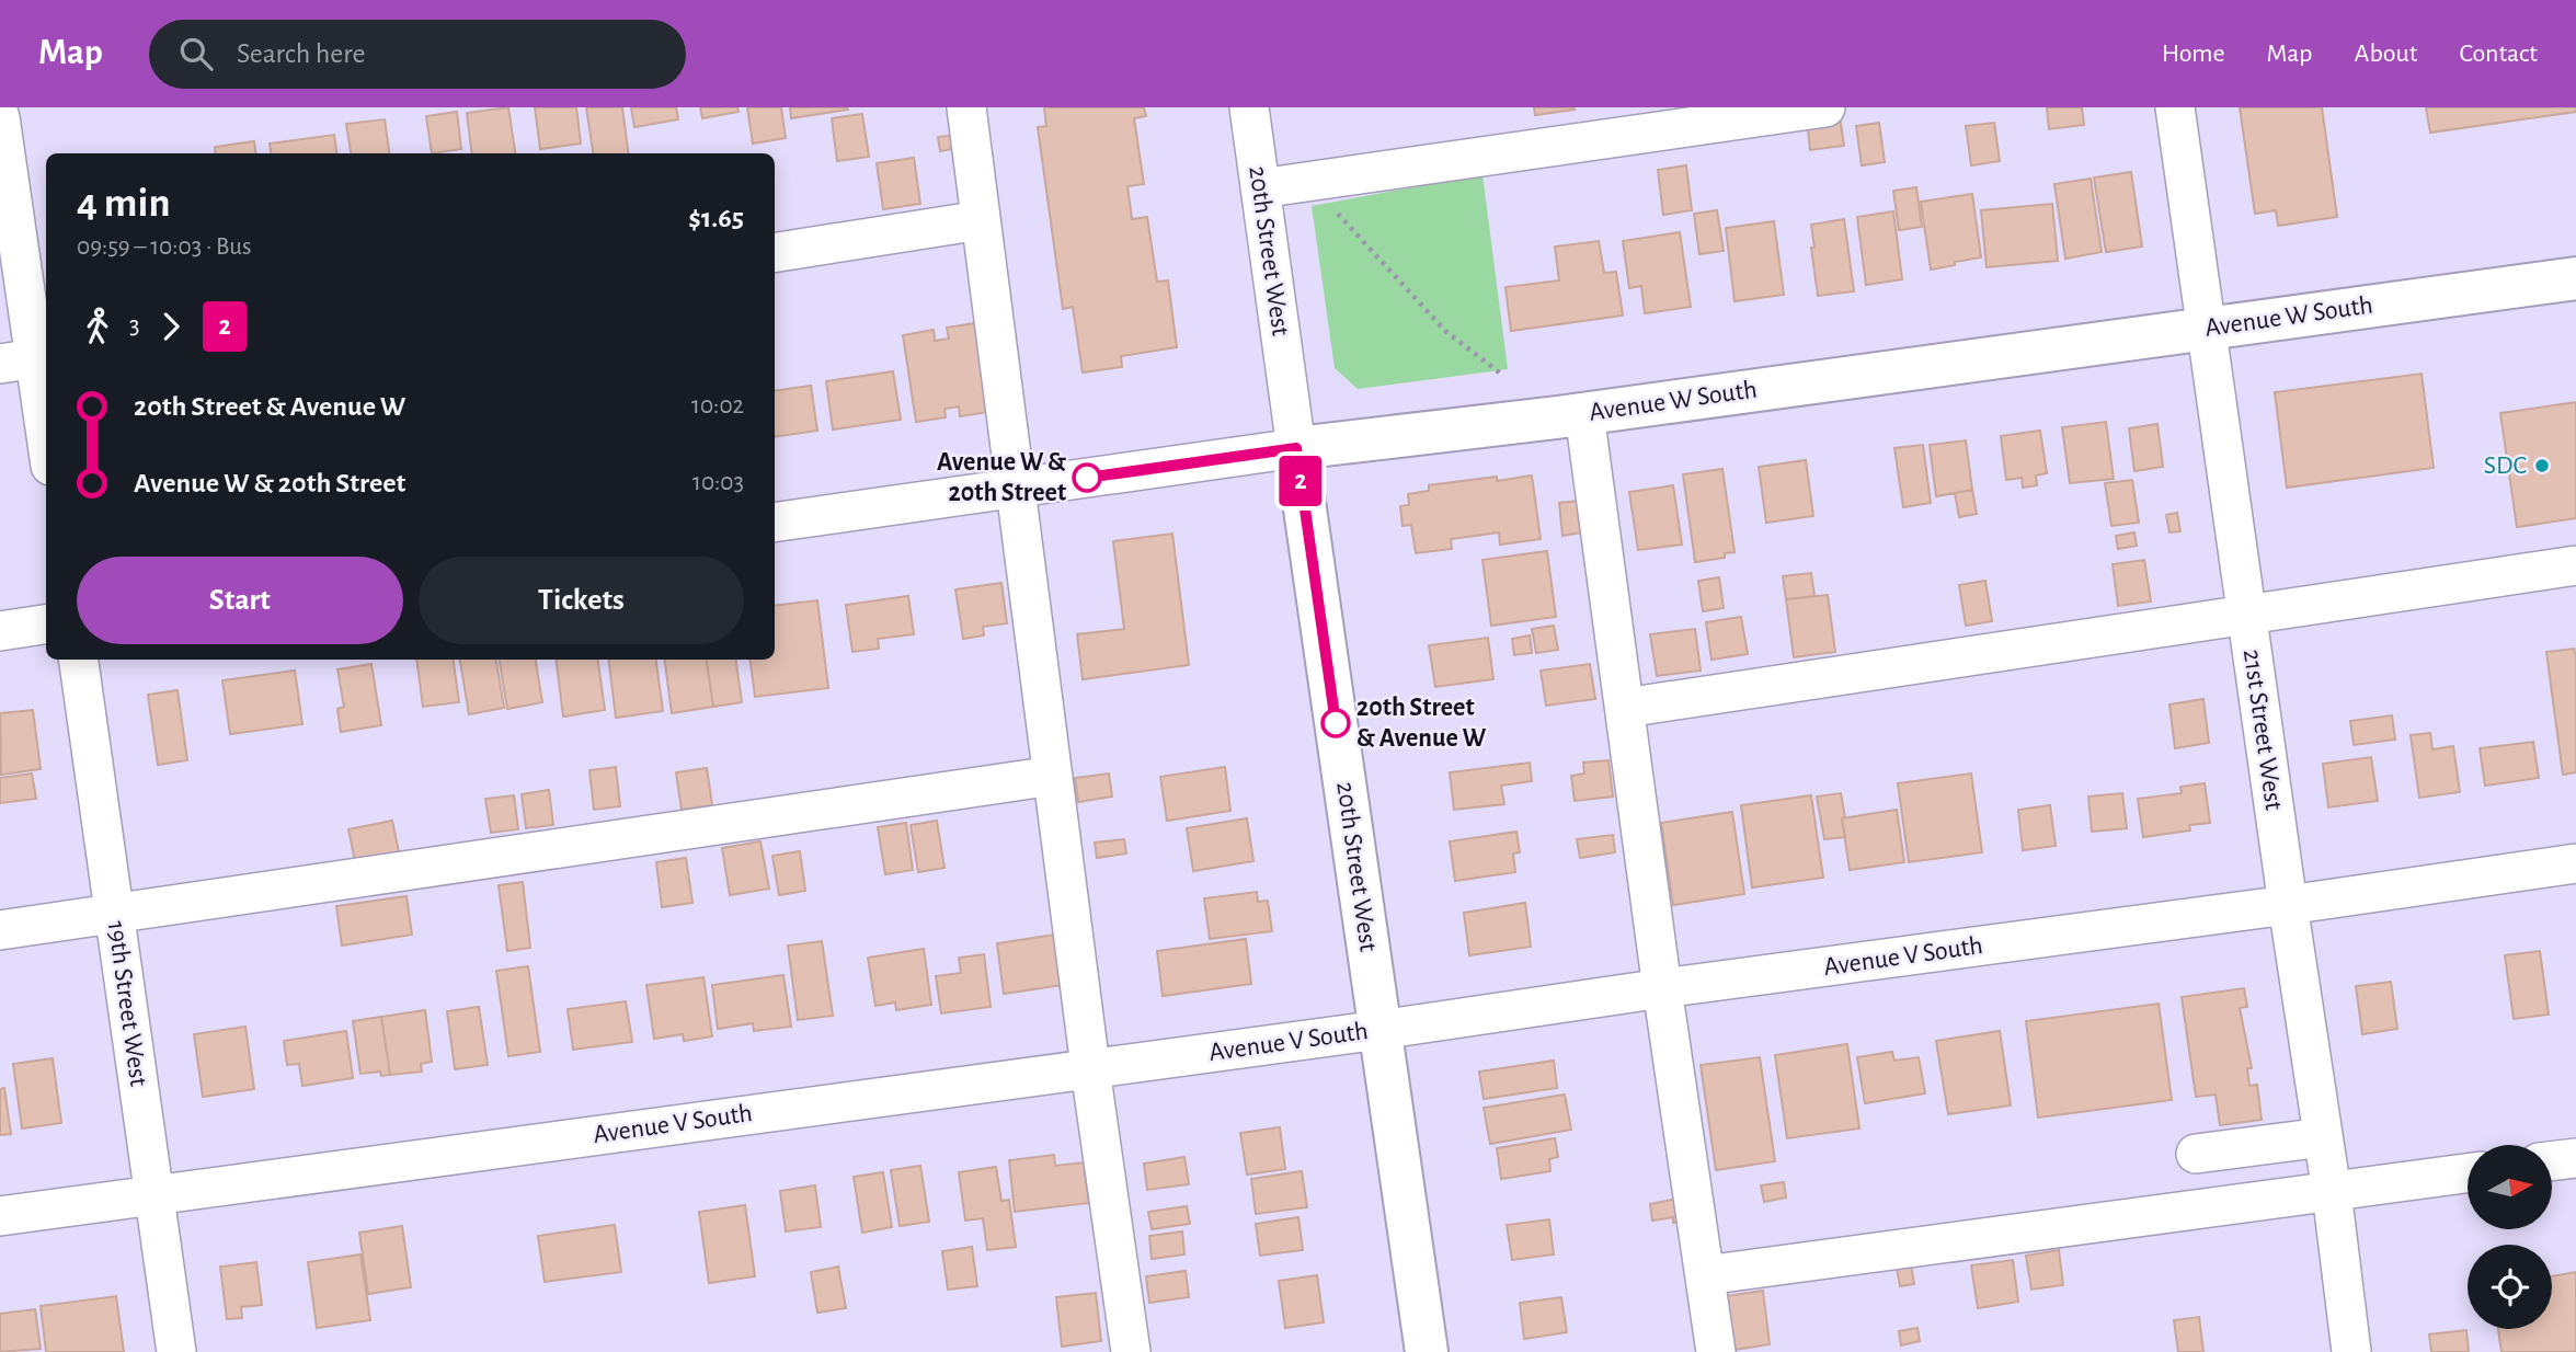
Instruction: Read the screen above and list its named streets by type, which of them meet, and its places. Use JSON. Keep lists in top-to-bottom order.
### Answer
{
  "streets": {
    "main road": ["20th Street West", "Avenue W South"],
    "street": ["21st Street West", "Avenue V South", "19th Street West"]
  },
  "crossings": [
    ["20th Street West", "Avenue W South"],
    ["20th Street West", "Avenue V South"],
    ["Avenue W South", "21st Street West"],
    ["21st Street West", "Avenue V South"],
    ["Avenue V South", "19th Street West"]
  ],
  "places": ["SDC", "Avenue W & 20th Street", "20th Street & Avenue W"],
  "lines": ["bus line 2"],
  "north": "right",
  "page": {
    "header": "Map",
    "search": "Search here",
    "nav": [
      "Home",
      "Map",
      "About",
      "Contact"
    ],
    "on_map": "2",
    "heading": ["4 min", "09:59 – 10:03 · Bus", "$1.65"],
    "legs": ["3", "2"],
    "list": [
      {
        "name": "20th Street & Avenue W",
        "value": "10:02"
      },
      {
        "name": "Avenue W & 20th Street",
        "value": "10:03"
      }
    ],
    "buttons": ["Start", "Tickets"]
  }
}
